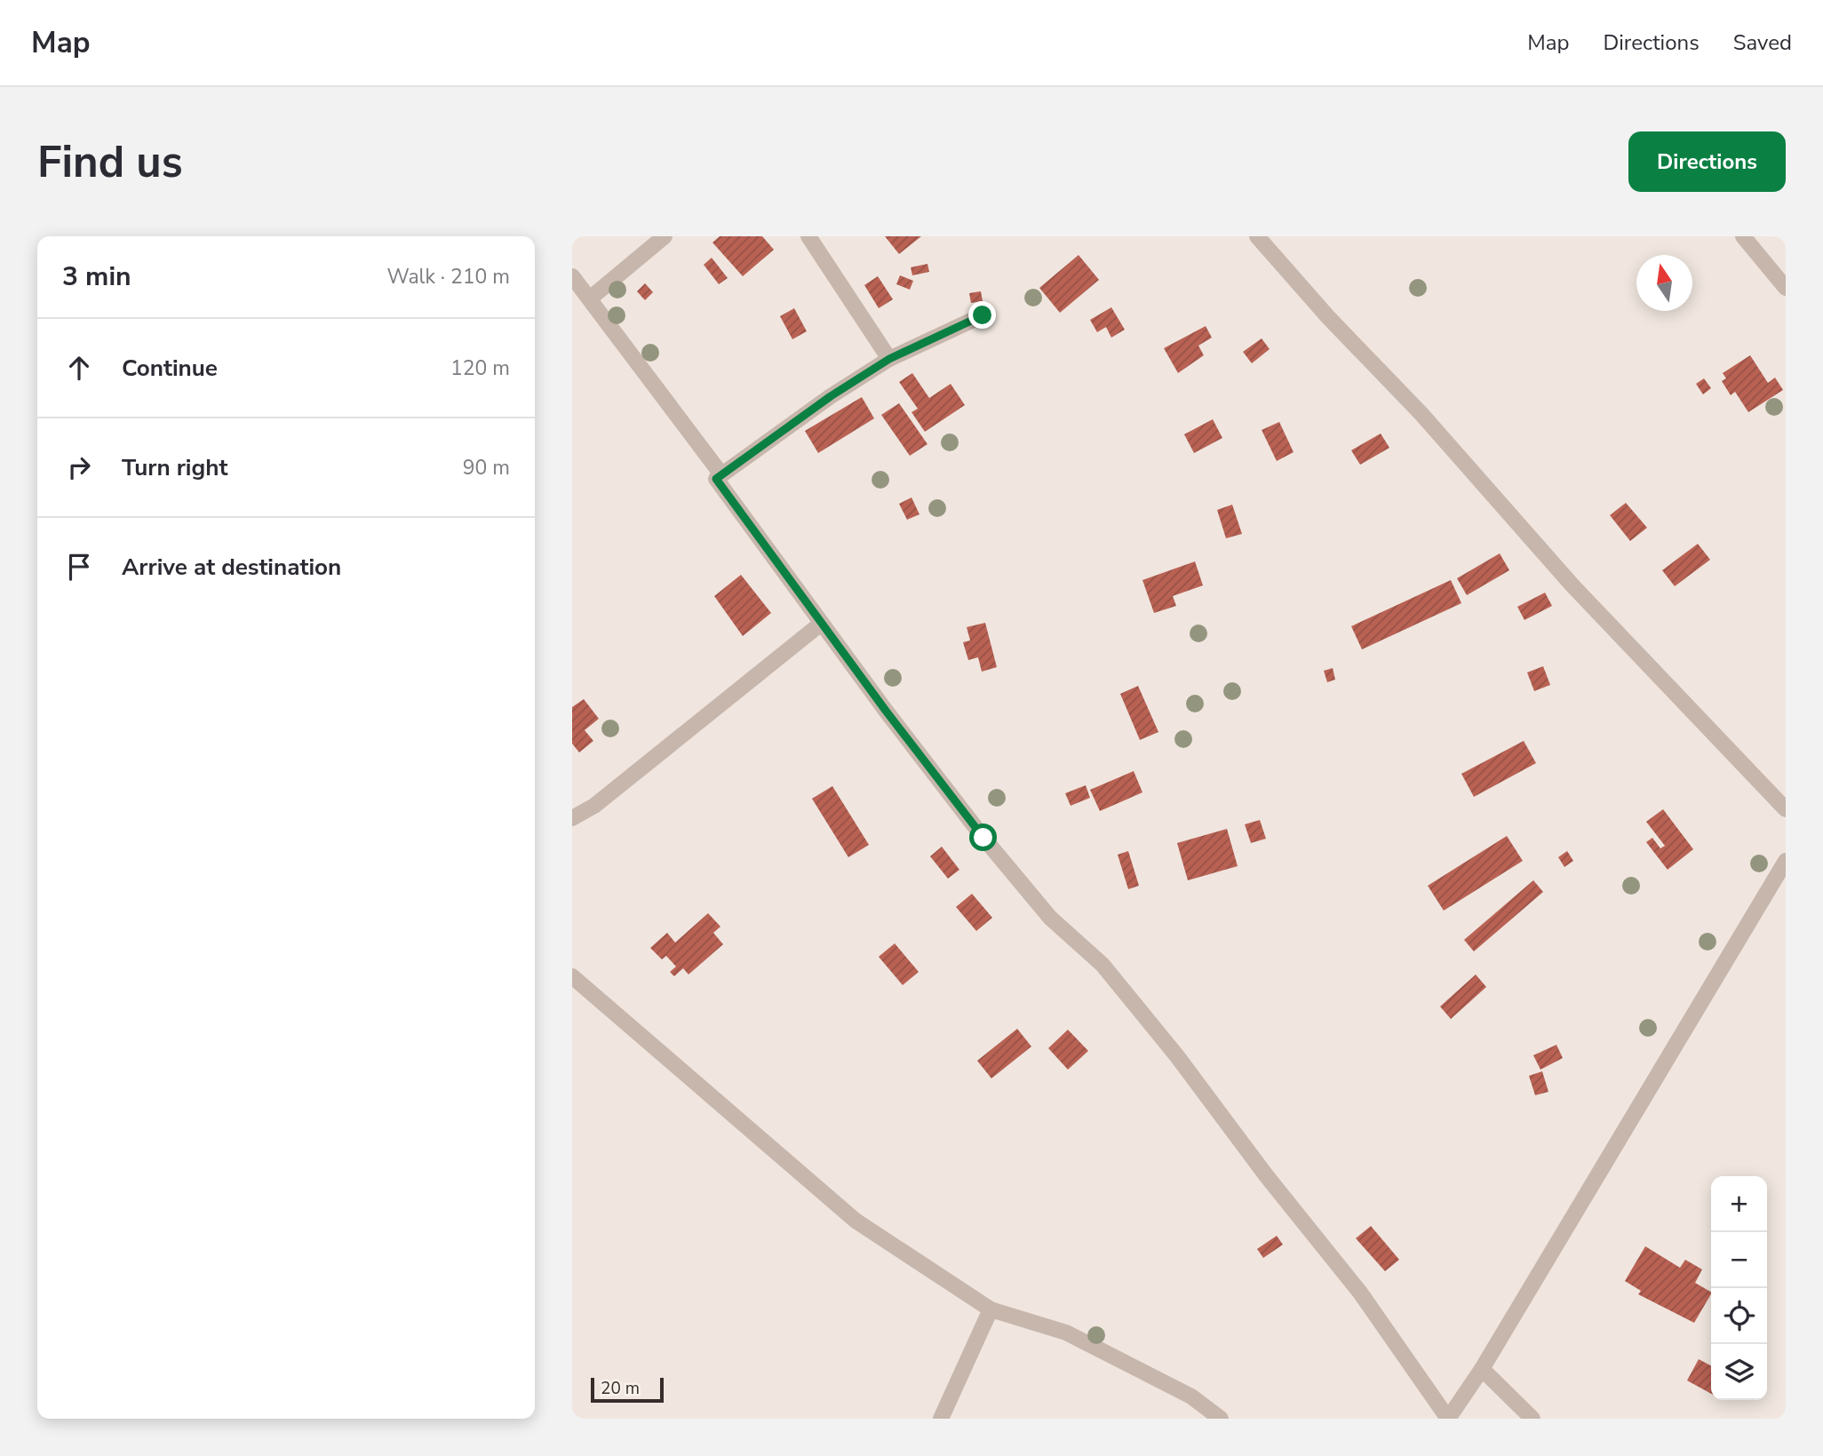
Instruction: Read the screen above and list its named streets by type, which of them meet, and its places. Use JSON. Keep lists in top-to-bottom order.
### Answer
{
  "scale_bar": "20 m",
  "north": "top",
  "page": {
    "header": "Map",
    "nav": ["Map", "Directions", "Saved"],
    "buttons": "Directions",
    "title": "Find us",
    "heading": ["3 min", "Walk · 210 m"],
    "list": [
      ["Continue", "120 m"],
      ["Turn right", "90 m"],
      "Arrive at destination"
    ],
    "map_buttons": ["+", "−"],
    "scale": "20 m"
  }
}
